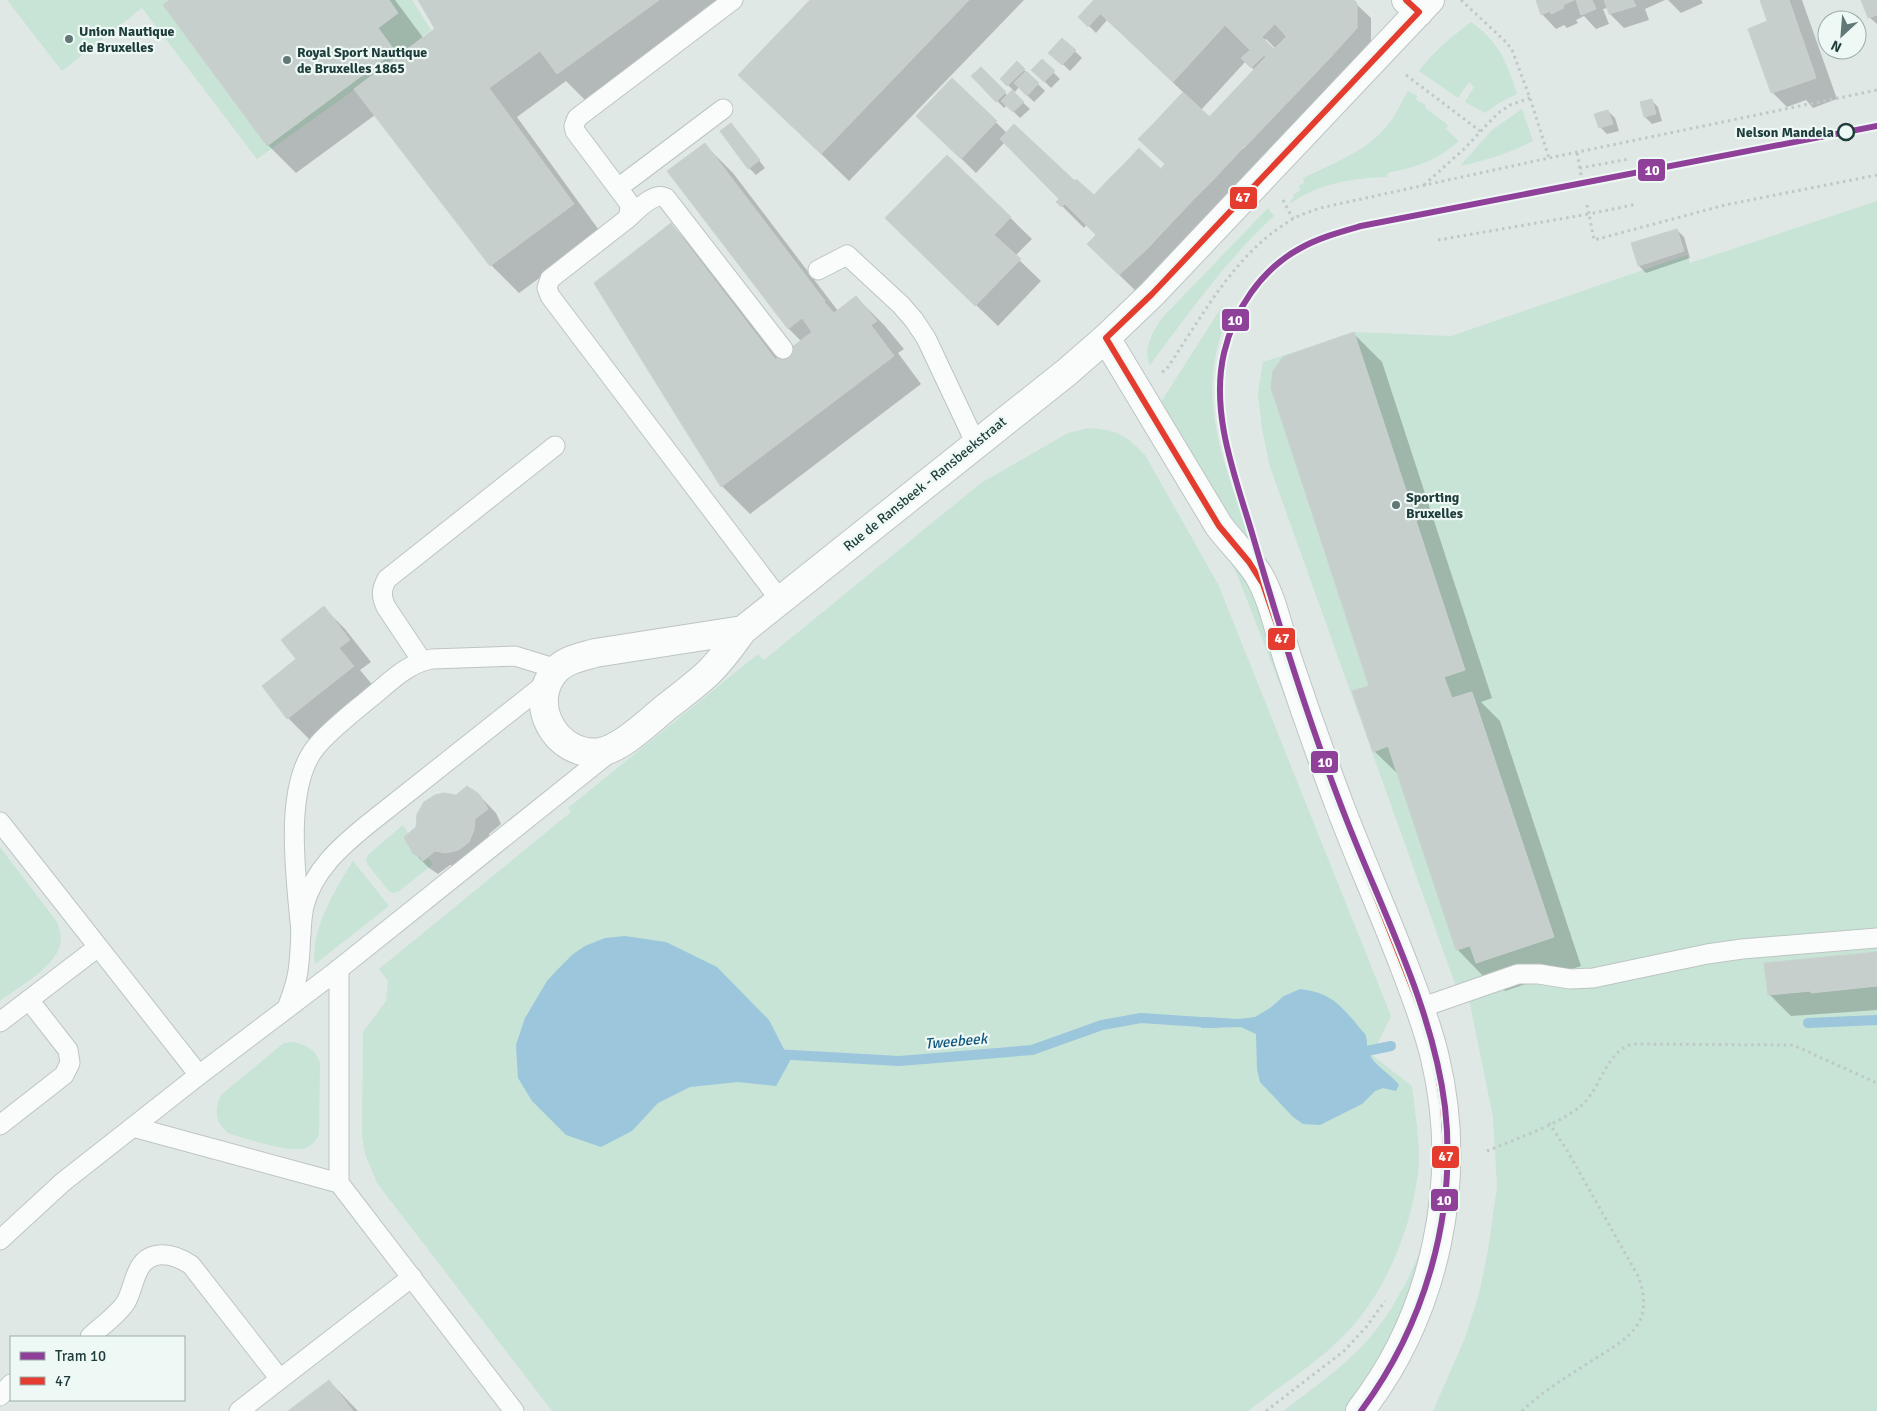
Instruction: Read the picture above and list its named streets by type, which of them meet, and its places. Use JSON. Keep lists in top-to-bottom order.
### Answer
{
  "streets": {
    "street": ["Rue de Ransbeek - Ransbeekstraat"]
  },
  "water": ["Tweebeek"],
  "places": [
    "Union Nautique de Bruxelles",
    "Royal Sport Nautique de Bruxelles 1865",
    "Nelson Mandela",
    "Sporting Bruxelles"
  ],
  "lines": ["transit line 47", "tram line 10"],
  "legend": ["Tram 10", "47"],
  "north": "bottom left"
}
